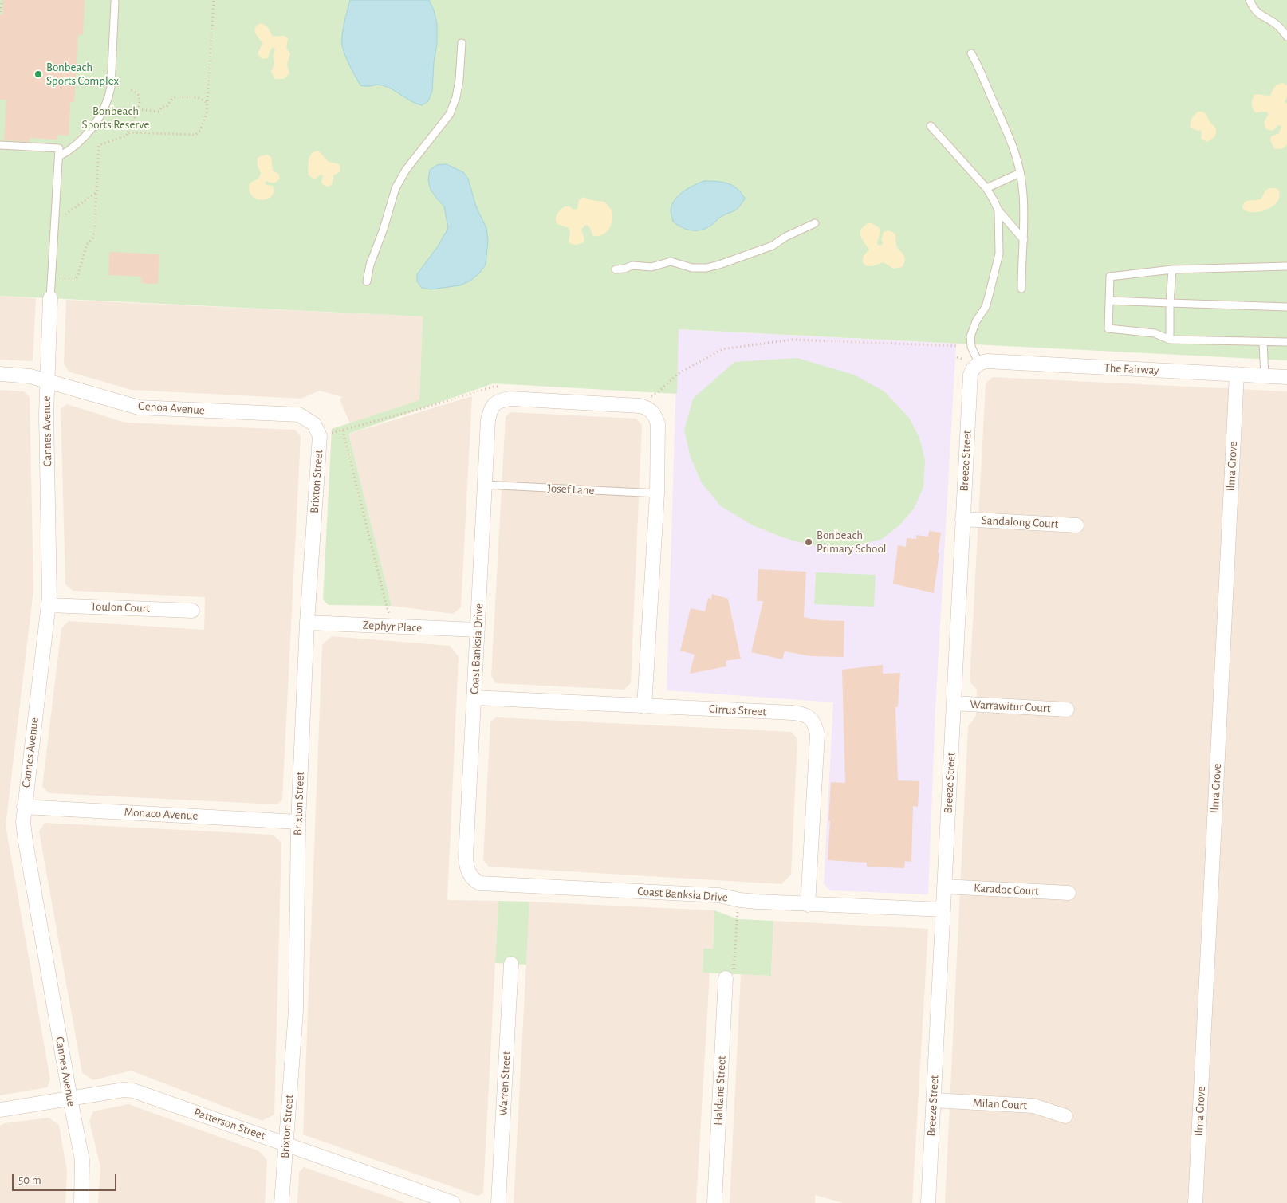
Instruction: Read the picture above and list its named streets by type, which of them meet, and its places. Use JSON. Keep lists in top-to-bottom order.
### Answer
{
  "streets": {
    "street": [
      "The Fairway",
      "Genoa Avenue",
      "Cannes Avenue",
      "Breeze Street",
      "Ilma Grove",
      "Brixton Street",
      "Sandalong Court",
      "Toulon Court",
      "Zephyr Place",
      "Coast Banksia Drive",
      "Warrawitur Court",
      "Cirrus Street",
      "Monaco Avenue",
      "Karadoc Court",
      "Warren Street",
      "Haldane Street",
      "Milan Court",
      "Patterson Street"
    ],
    "lane": ["Josef Lane"]
  },
  "crossings": [
    ["The Fairway", "Breeze Street"],
    ["The Fairway", "Ilma Grove"],
    ["Genoa Avenue", "Cannes Avenue"],
    ["Genoa Avenue", "Brixton Street"],
    ["Cannes Avenue", "Toulon Court"],
    ["Cannes Avenue", "Monaco Avenue"],
    ["Cannes Avenue", "Patterson Street"],
    ["Breeze Street", "Sandalong Court"],
    ["Breeze Street", "Coast Banksia Drive"],
    ["Breeze Street", "Warrawitur Court"],
    ["Breeze Street", "Karadoc Court"],
    ["Breeze Street", "Milan Court"],
    ["Brixton Street", "Zephyr Place"],
    ["Brixton Street", "Monaco Avenue"],
    ["Brixton Street", "Patterson Street"],
    ["Josef Lane", "Coast Banksia Drive"],
    ["Zephyr Place", "Coast Banksia Drive"],
    ["Coast Banksia Drive", "Cirrus Street"]
  ],
  "parks": ["Bonbeach Sports Reserve"],
  "places": ["Bonbeach Sports Complex", "Bonbeach Primary School"],
  "scale_bar": "50 m"
}
